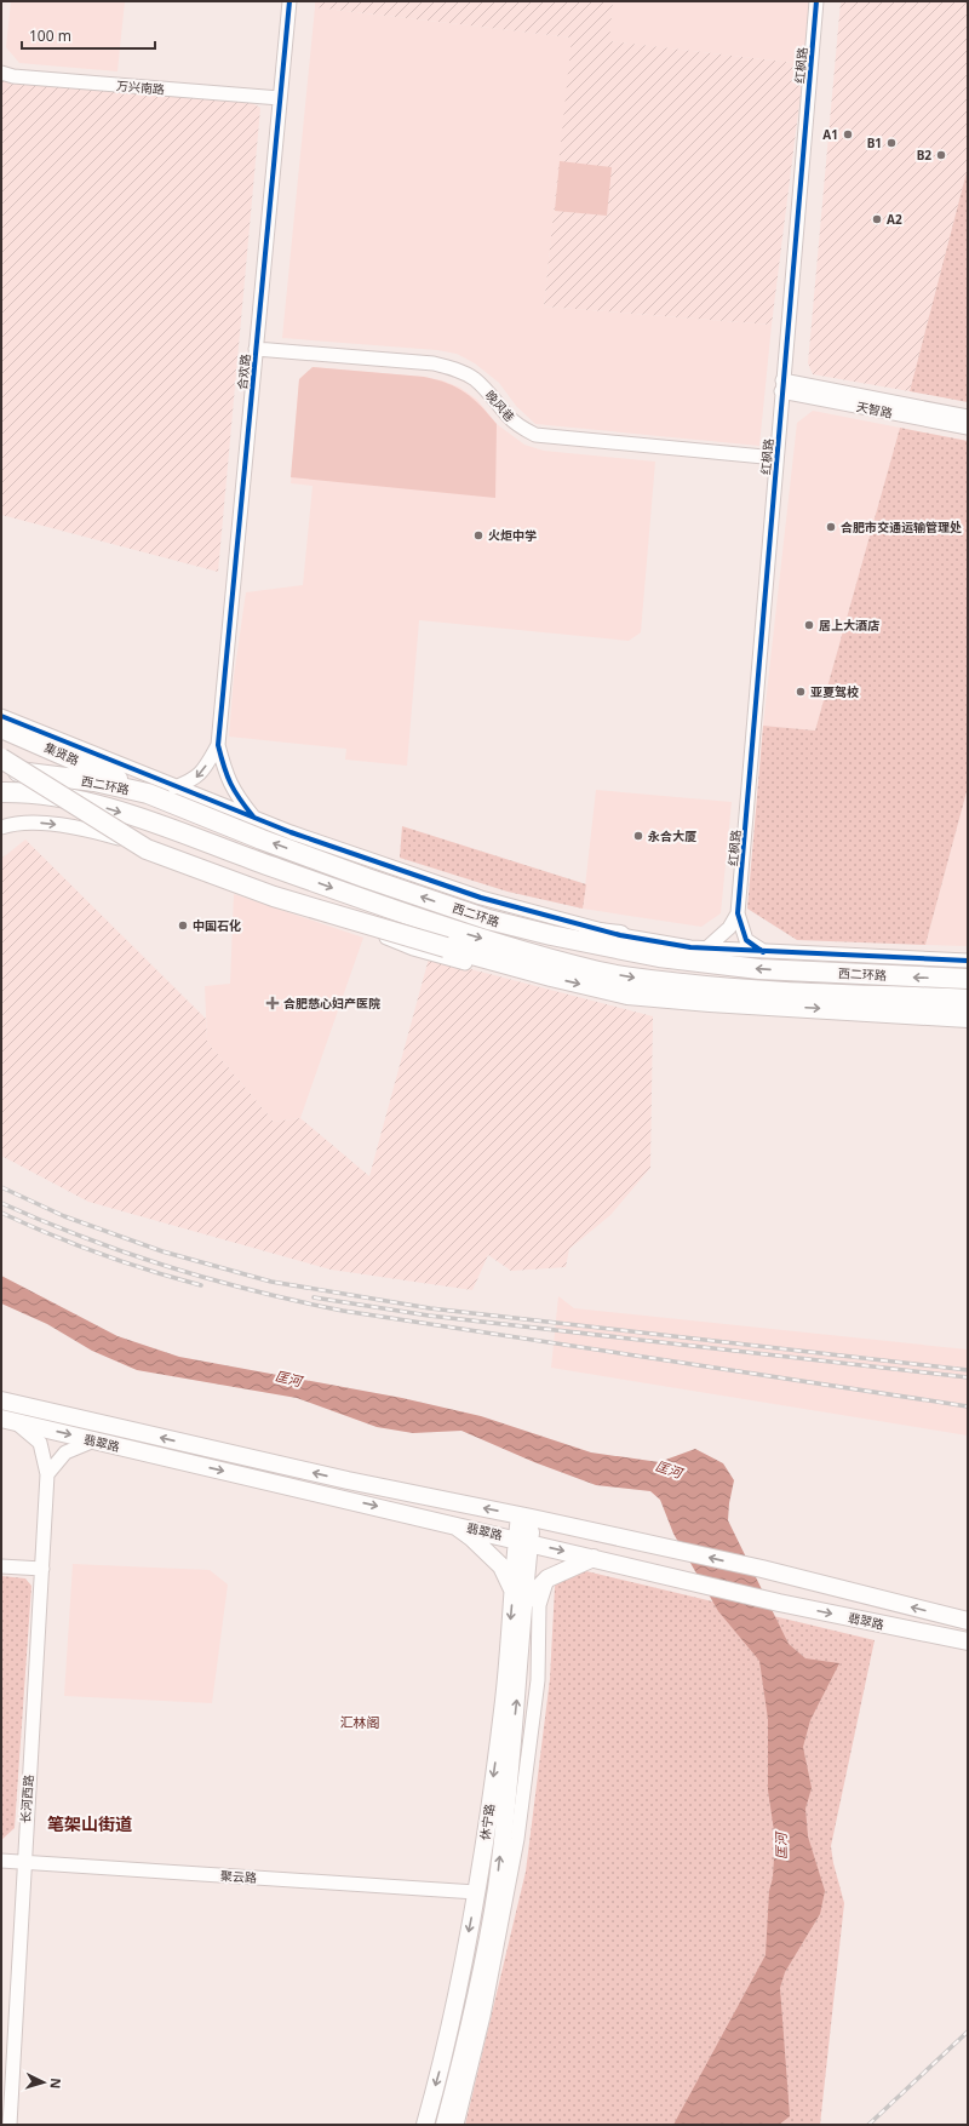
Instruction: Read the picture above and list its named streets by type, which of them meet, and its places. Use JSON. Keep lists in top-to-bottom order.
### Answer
{
  "streets": {
    "highway": ["集贤路", "西二环路"],
    "main road": ["翡翠路", "休宁路"],
    "street": [
      "红枫路",
      "万兴南路",
      "合欢路",
      "晚风巷",
      "天智路",
      "长河西路",
      "聚云路"
    ]
  },
  "crossings": [
    ["红枫路", "晚风巷"],
    ["红枫路", "天智路"],
    ["万兴南路", "合欢路"],
    ["合欢路", "晚风巷"],
    ["集贤路", "西二环路"],
    ["翡翠路", "长河西路"],
    ["翡翠路", "休宁路"],
    ["长河西路", "聚云路"],
    ["休宁路", "聚云路"]
  ],
  "districts": ["汇林阁", "笔架山街道"],
  "water": ["匡河"],
  "places": {
    "other": [
      "A1",
      "B1",
      "B2",
      "A2",
      "合肥市交通运输管理处",
      "火炬中学",
      "居上大酒店",
      "亚夏驾校",
      "永合大厦",
      "中国石化"
    ],
    "health": ["合肥慈心妇产医院"]
  },
  "scale_bar": "100 m",
  "north": "right"
}
